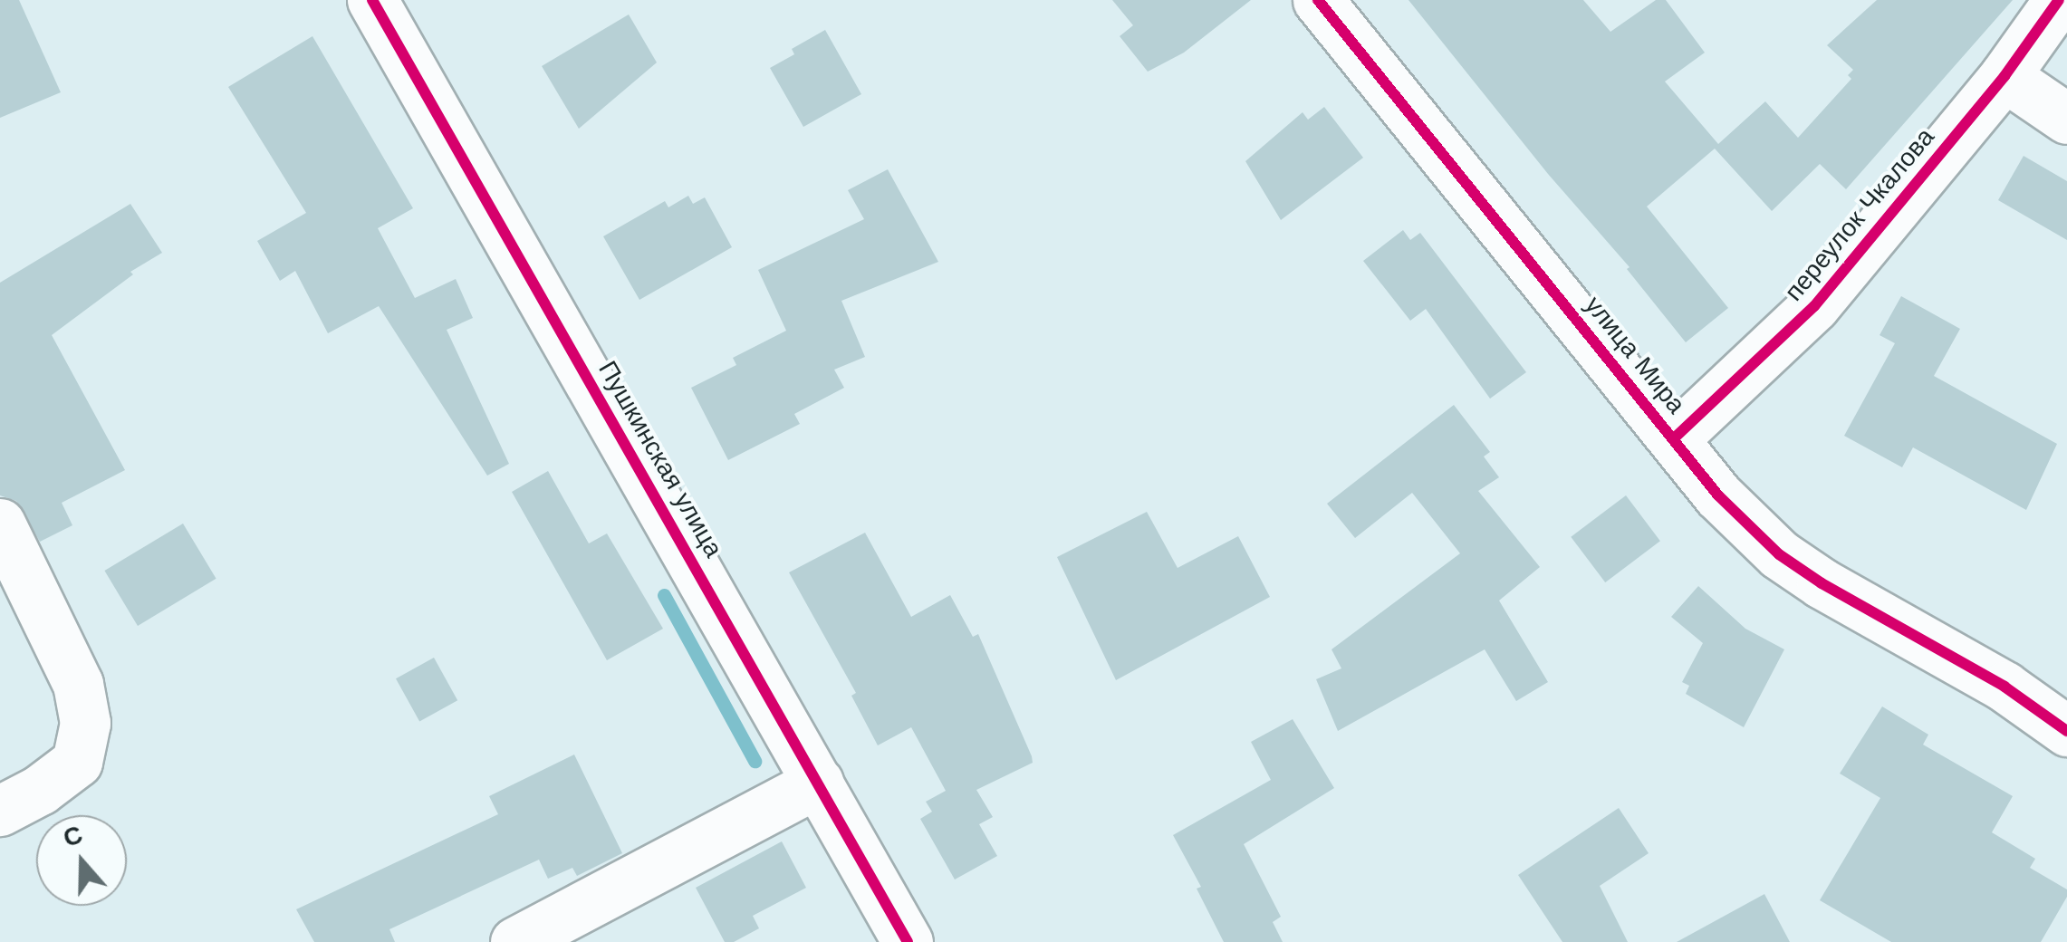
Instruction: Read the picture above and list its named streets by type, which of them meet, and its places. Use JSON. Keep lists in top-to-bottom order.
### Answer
{
  "streets": {
    "street": ["переулок Чкалова", "улица Мира", "Пушкинская улица"]
  },
  "crossings": [
    ["переулок Чкалова", "улица Мира"]
  ],
  "north": "top"
}
